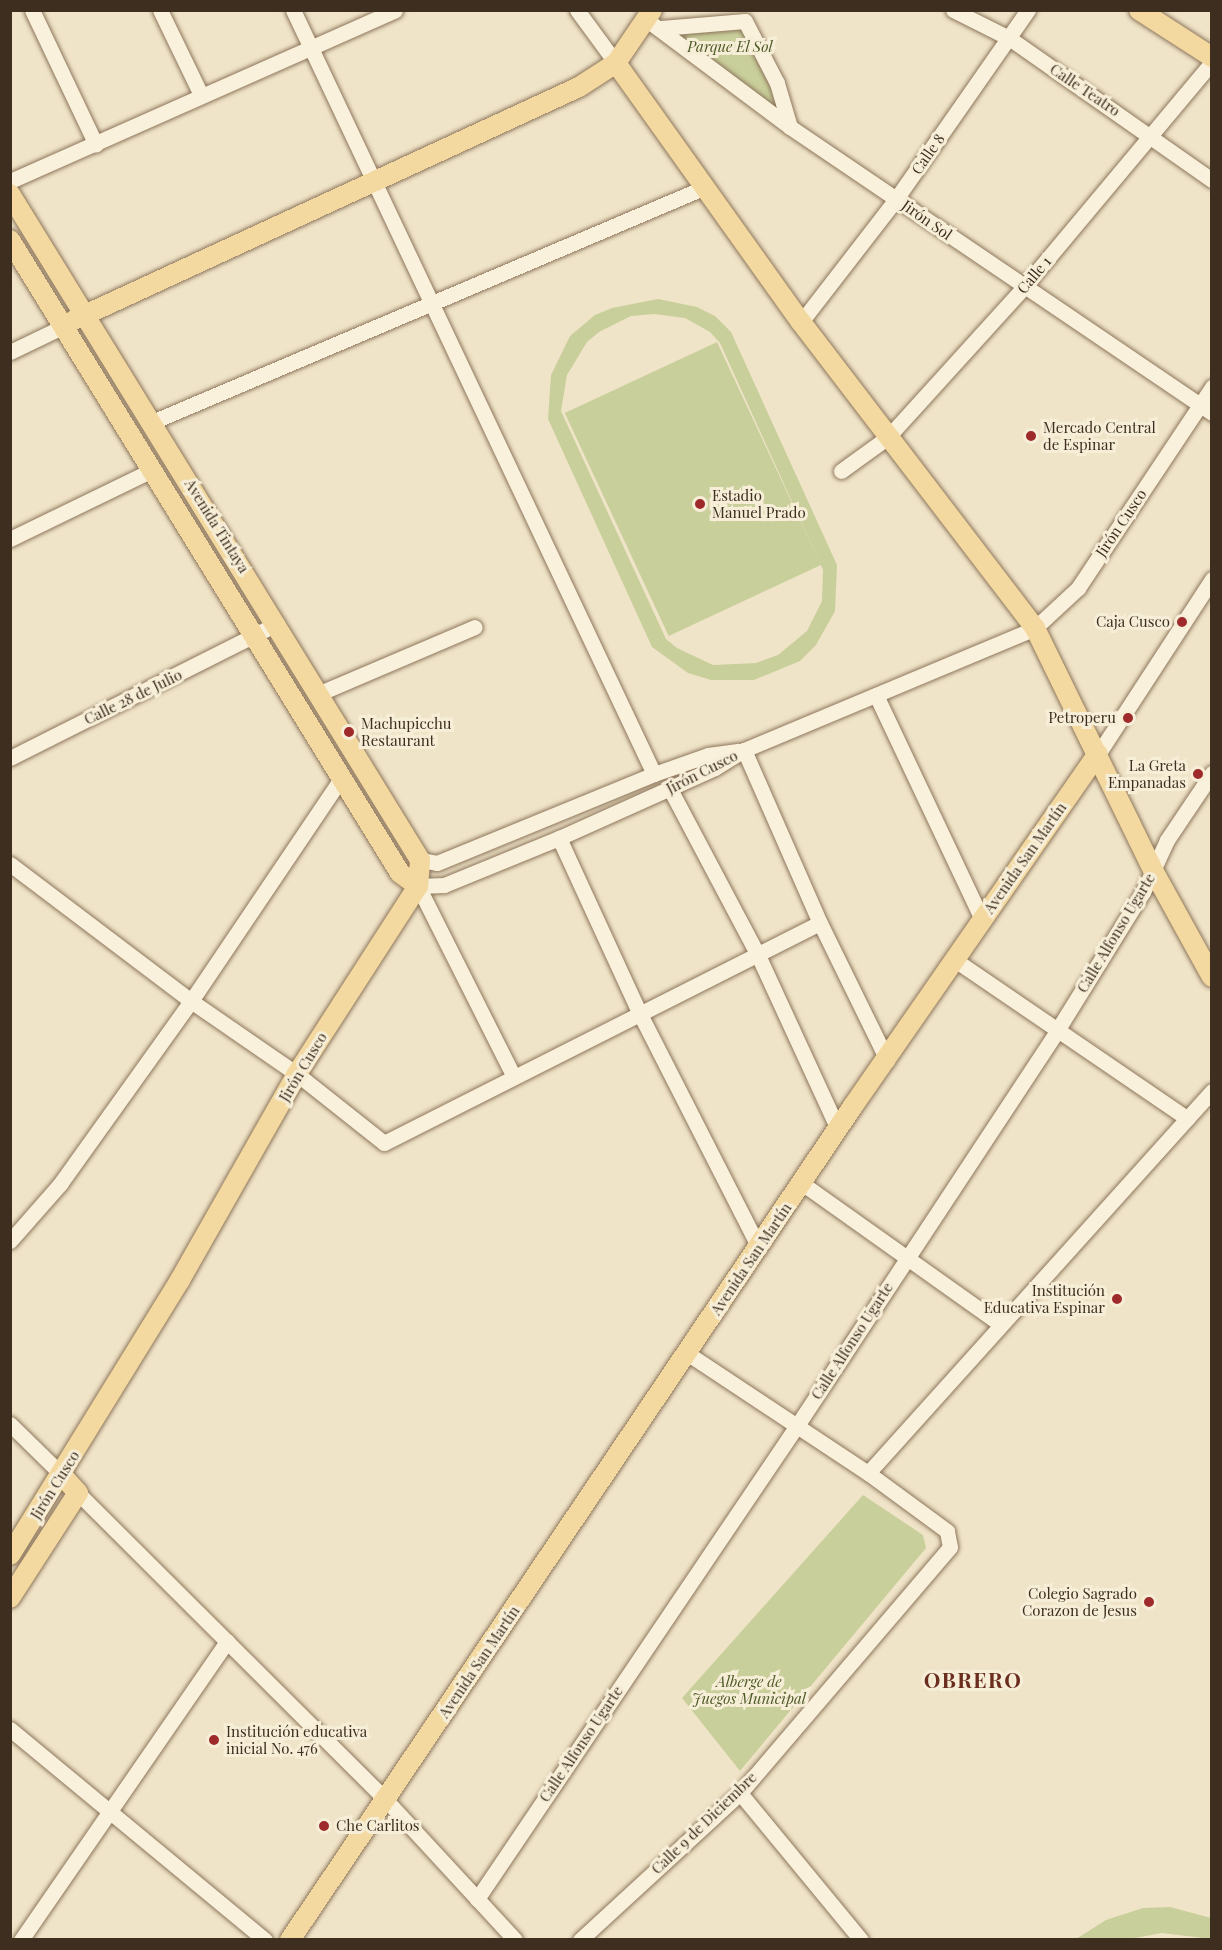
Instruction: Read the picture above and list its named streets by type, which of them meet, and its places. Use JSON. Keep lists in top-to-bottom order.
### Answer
{
  "streets": {
    "main road": ["Jirón Cusco", "Avenida Tintaya", "Avenida San Martín"],
    "street": [
      "Calle Teatro",
      "Calle 8",
      "Jirón Sol",
      "Calle 1",
      "Calle 28 de Julio",
      "Calle Alfonso Ugarte",
      "Calle 9 de Diciembre"
    ]
  },
  "crossings": [
    ["Calle Teatro", "Calle 8"],
    ["Calle Teatro", "Calle 1"],
    ["Calle 8", "Jirón Sol"],
    ["Jirón Sol", "Calle 1"],
    ["Jirón Sol", "Jirón Cusco"],
    ["Jirón Cusco", "Avenida Tintaya"],
    ["Avenida Tintaya", "Calle 28 de Julio"]
  ],
  "districts": ["OBRERO"],
  "parks": ["Parque El Sol", "Alberge de Juegos Municipal"],
  "places": [
    "Mercado Central de Espinar",
    "Estadio Manuel Prado",
    "Caja Cusco",
    "Petroperu",
    "Machupicchu Restaurant",
    "La Greta Empanadas",
    "Institución Educativa Espinar",
    "Colegio Sagrado Corazon de Jesus",
    "Institución educativa inicial No. 476",
    "Che Carlitos"
  ]
}
